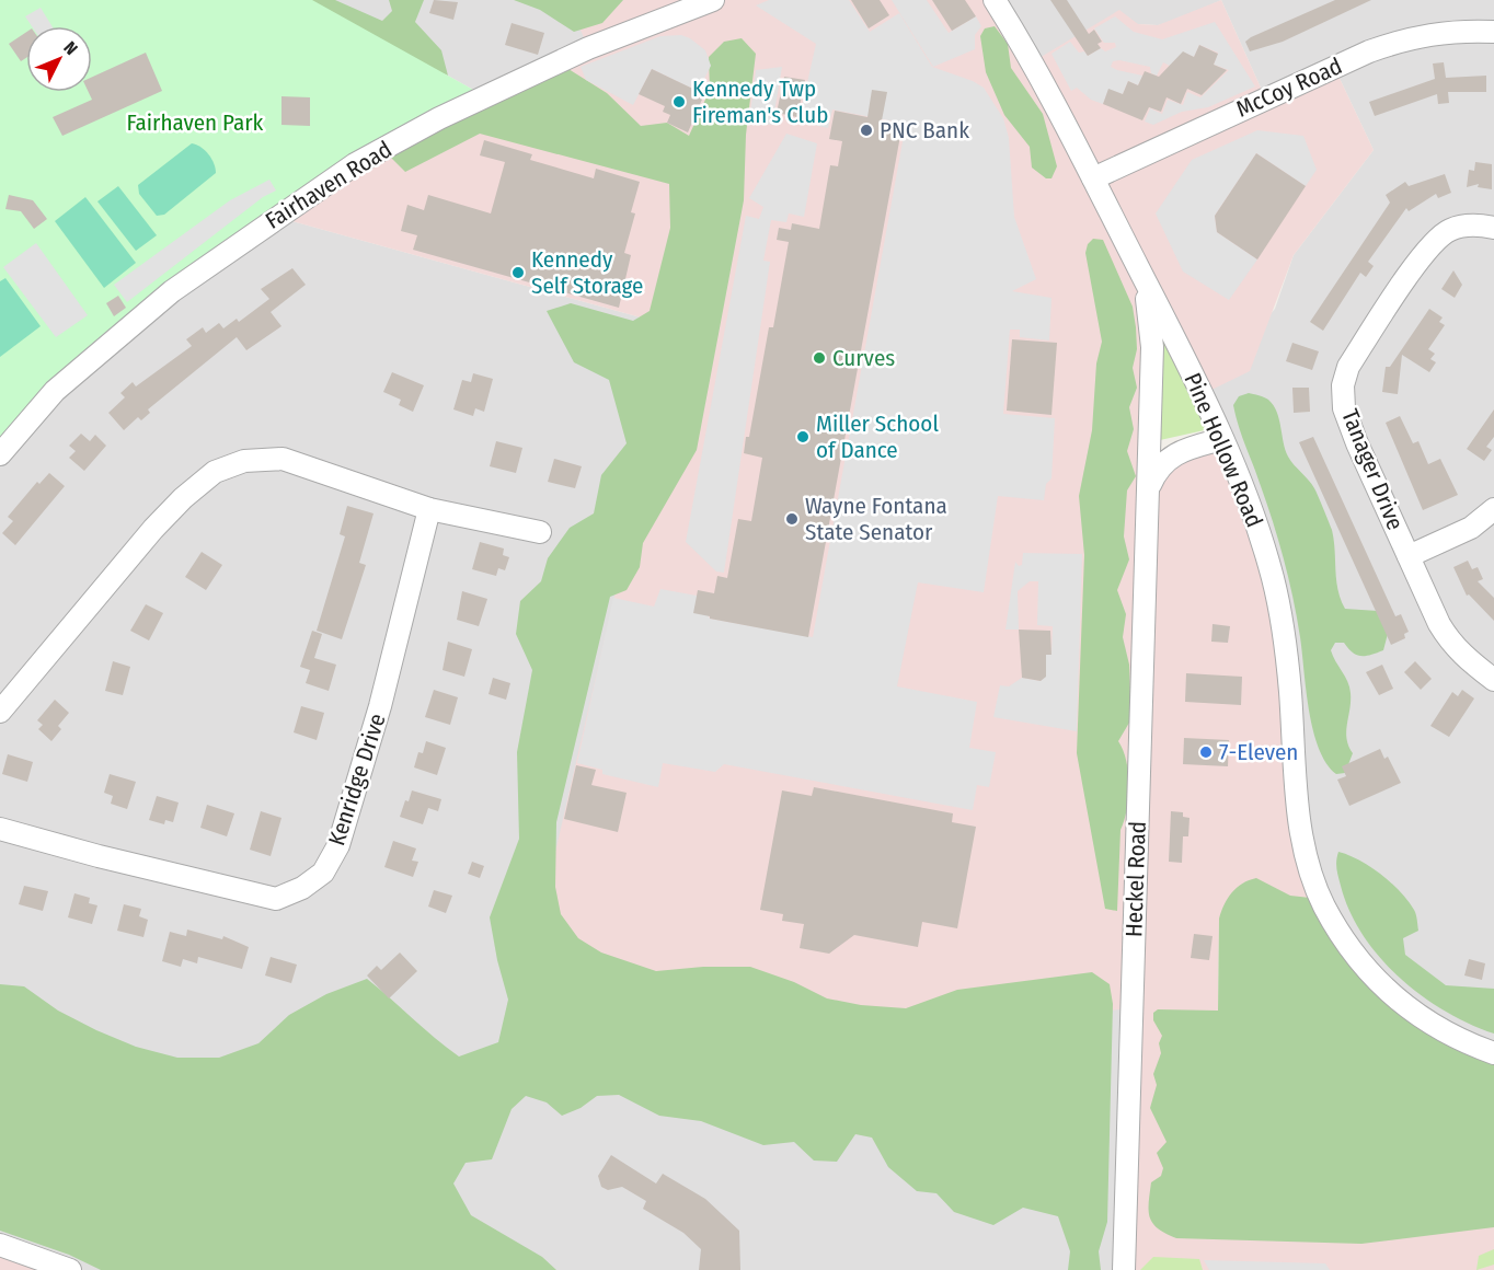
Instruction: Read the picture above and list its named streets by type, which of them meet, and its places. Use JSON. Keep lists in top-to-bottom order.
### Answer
{
  "streets": {
    "street": [
      "McCoy Road",
      "Fairhaven Road",
      "Pine Hollow Road",
      "Tanager Drive",
      "Kenridge Drive",
      "Heckel Road"
    ]
  },
  "crossings": [
    ["McCoy Road", "Pine Hollow Road"],
    ["Pine Hollow Road", "Heckel Road"]
  ],
  "parks": ["Fairhaven Park"],
  "places": [
    "Kennedy Twp Fireman's Club",
    "PNC Bank",
    "Kennedy Self Storage",
    "Curves",
    "Miller School of Dance",
    "Wayne Fontana State Senator",
    "7-Eleven"
  ],
  "north": "top right"
}
